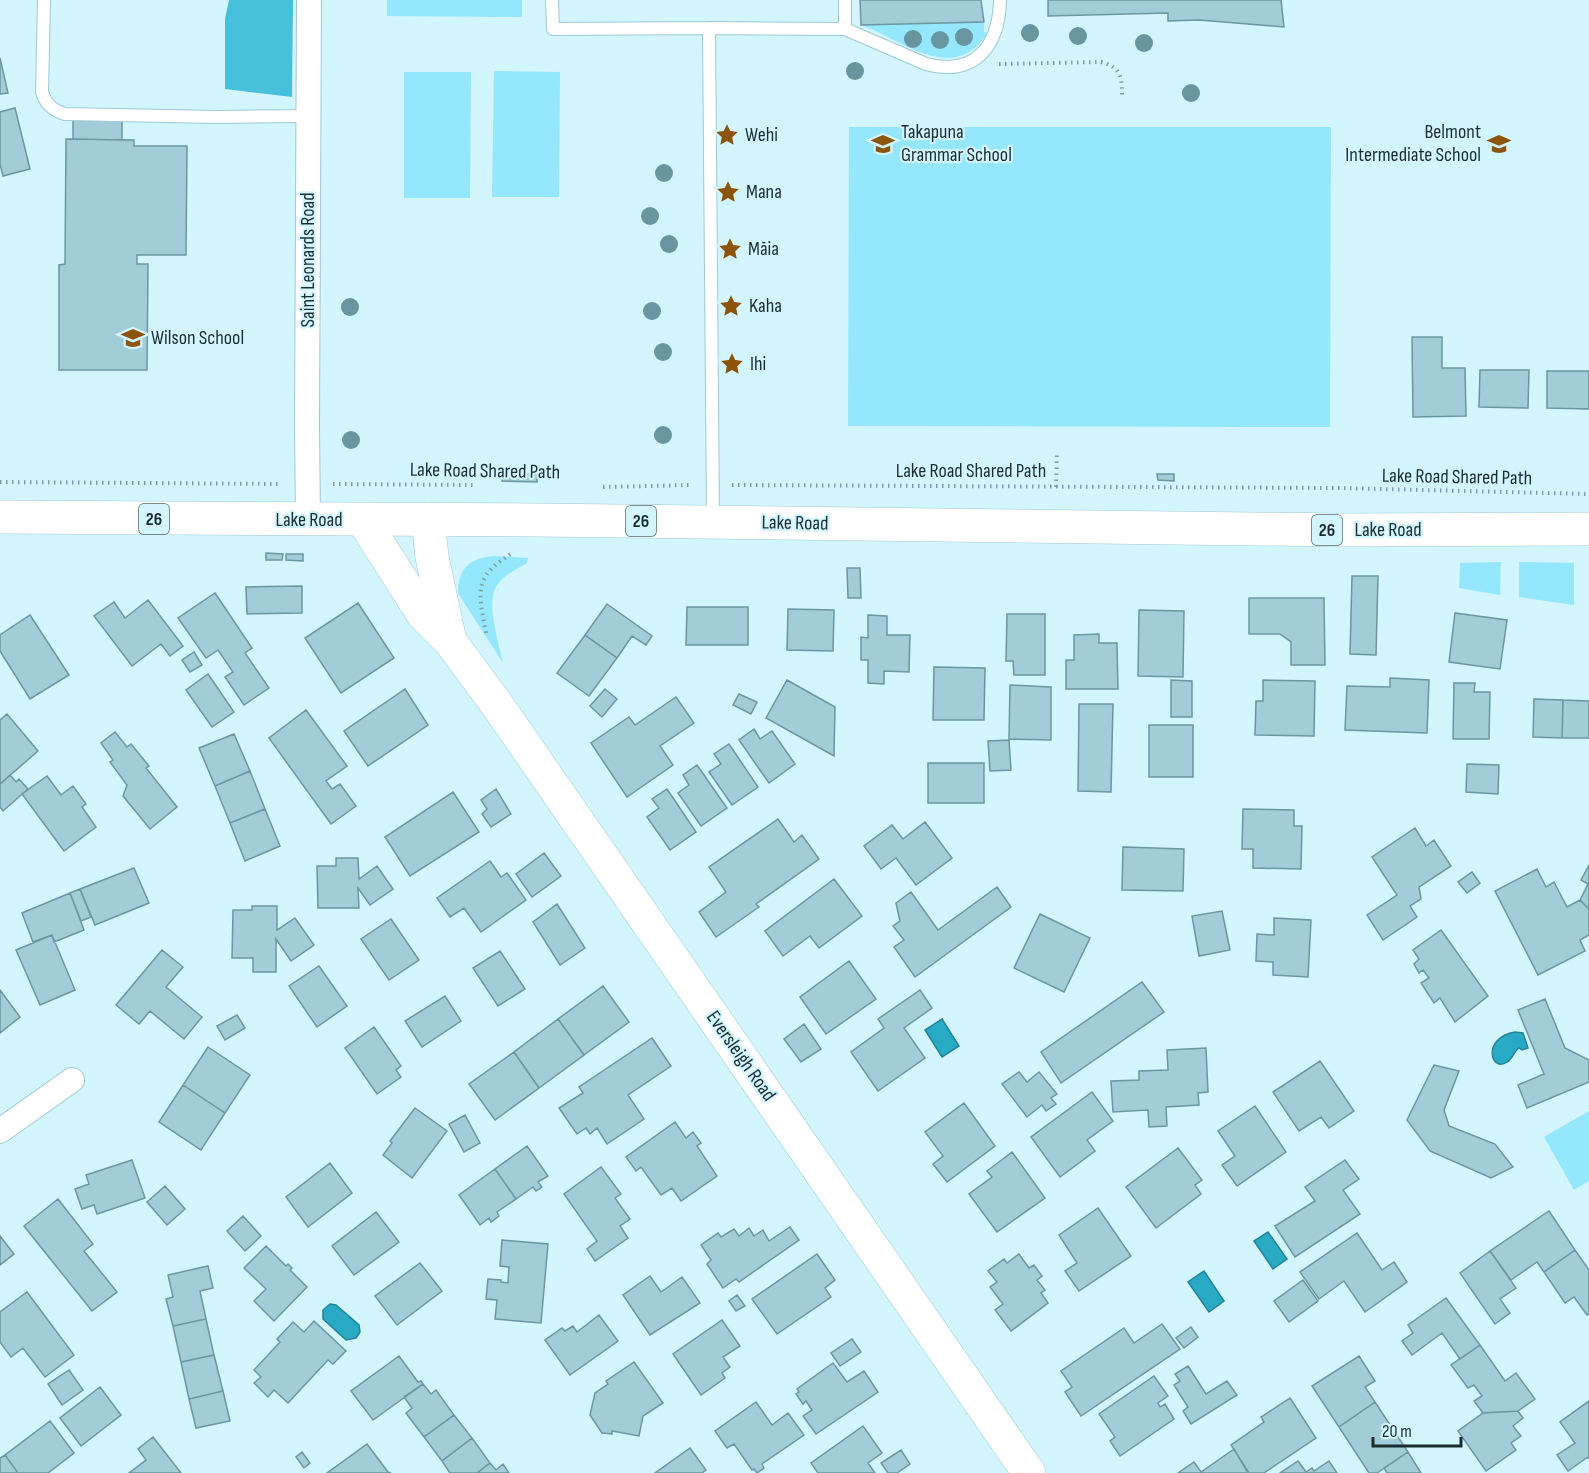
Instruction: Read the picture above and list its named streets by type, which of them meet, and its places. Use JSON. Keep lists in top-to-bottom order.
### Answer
{
  "streets": {
    "main road": ["26", "Lake Road", "Eversleigh Road"],
    "street": ["Saint Leonards Road"],
    "path": ["Lake Road Shared Path"]
  },
  "crossings": [
    ["Saint Leonards Road", "Lake Road"],
    ["Lake Road", "Eversleigh Road"]
  ],
  "places": {
    "place": [
      "Wehi",
      "Mana",
      "Māia",
      "Kaha",
      "Ihi"
    ],
    "school or university": ["Takapuna Grammar School", "Belmont Intermediate School", "Wilson School"]
  },
  "scale_bar": "20 m"
}
